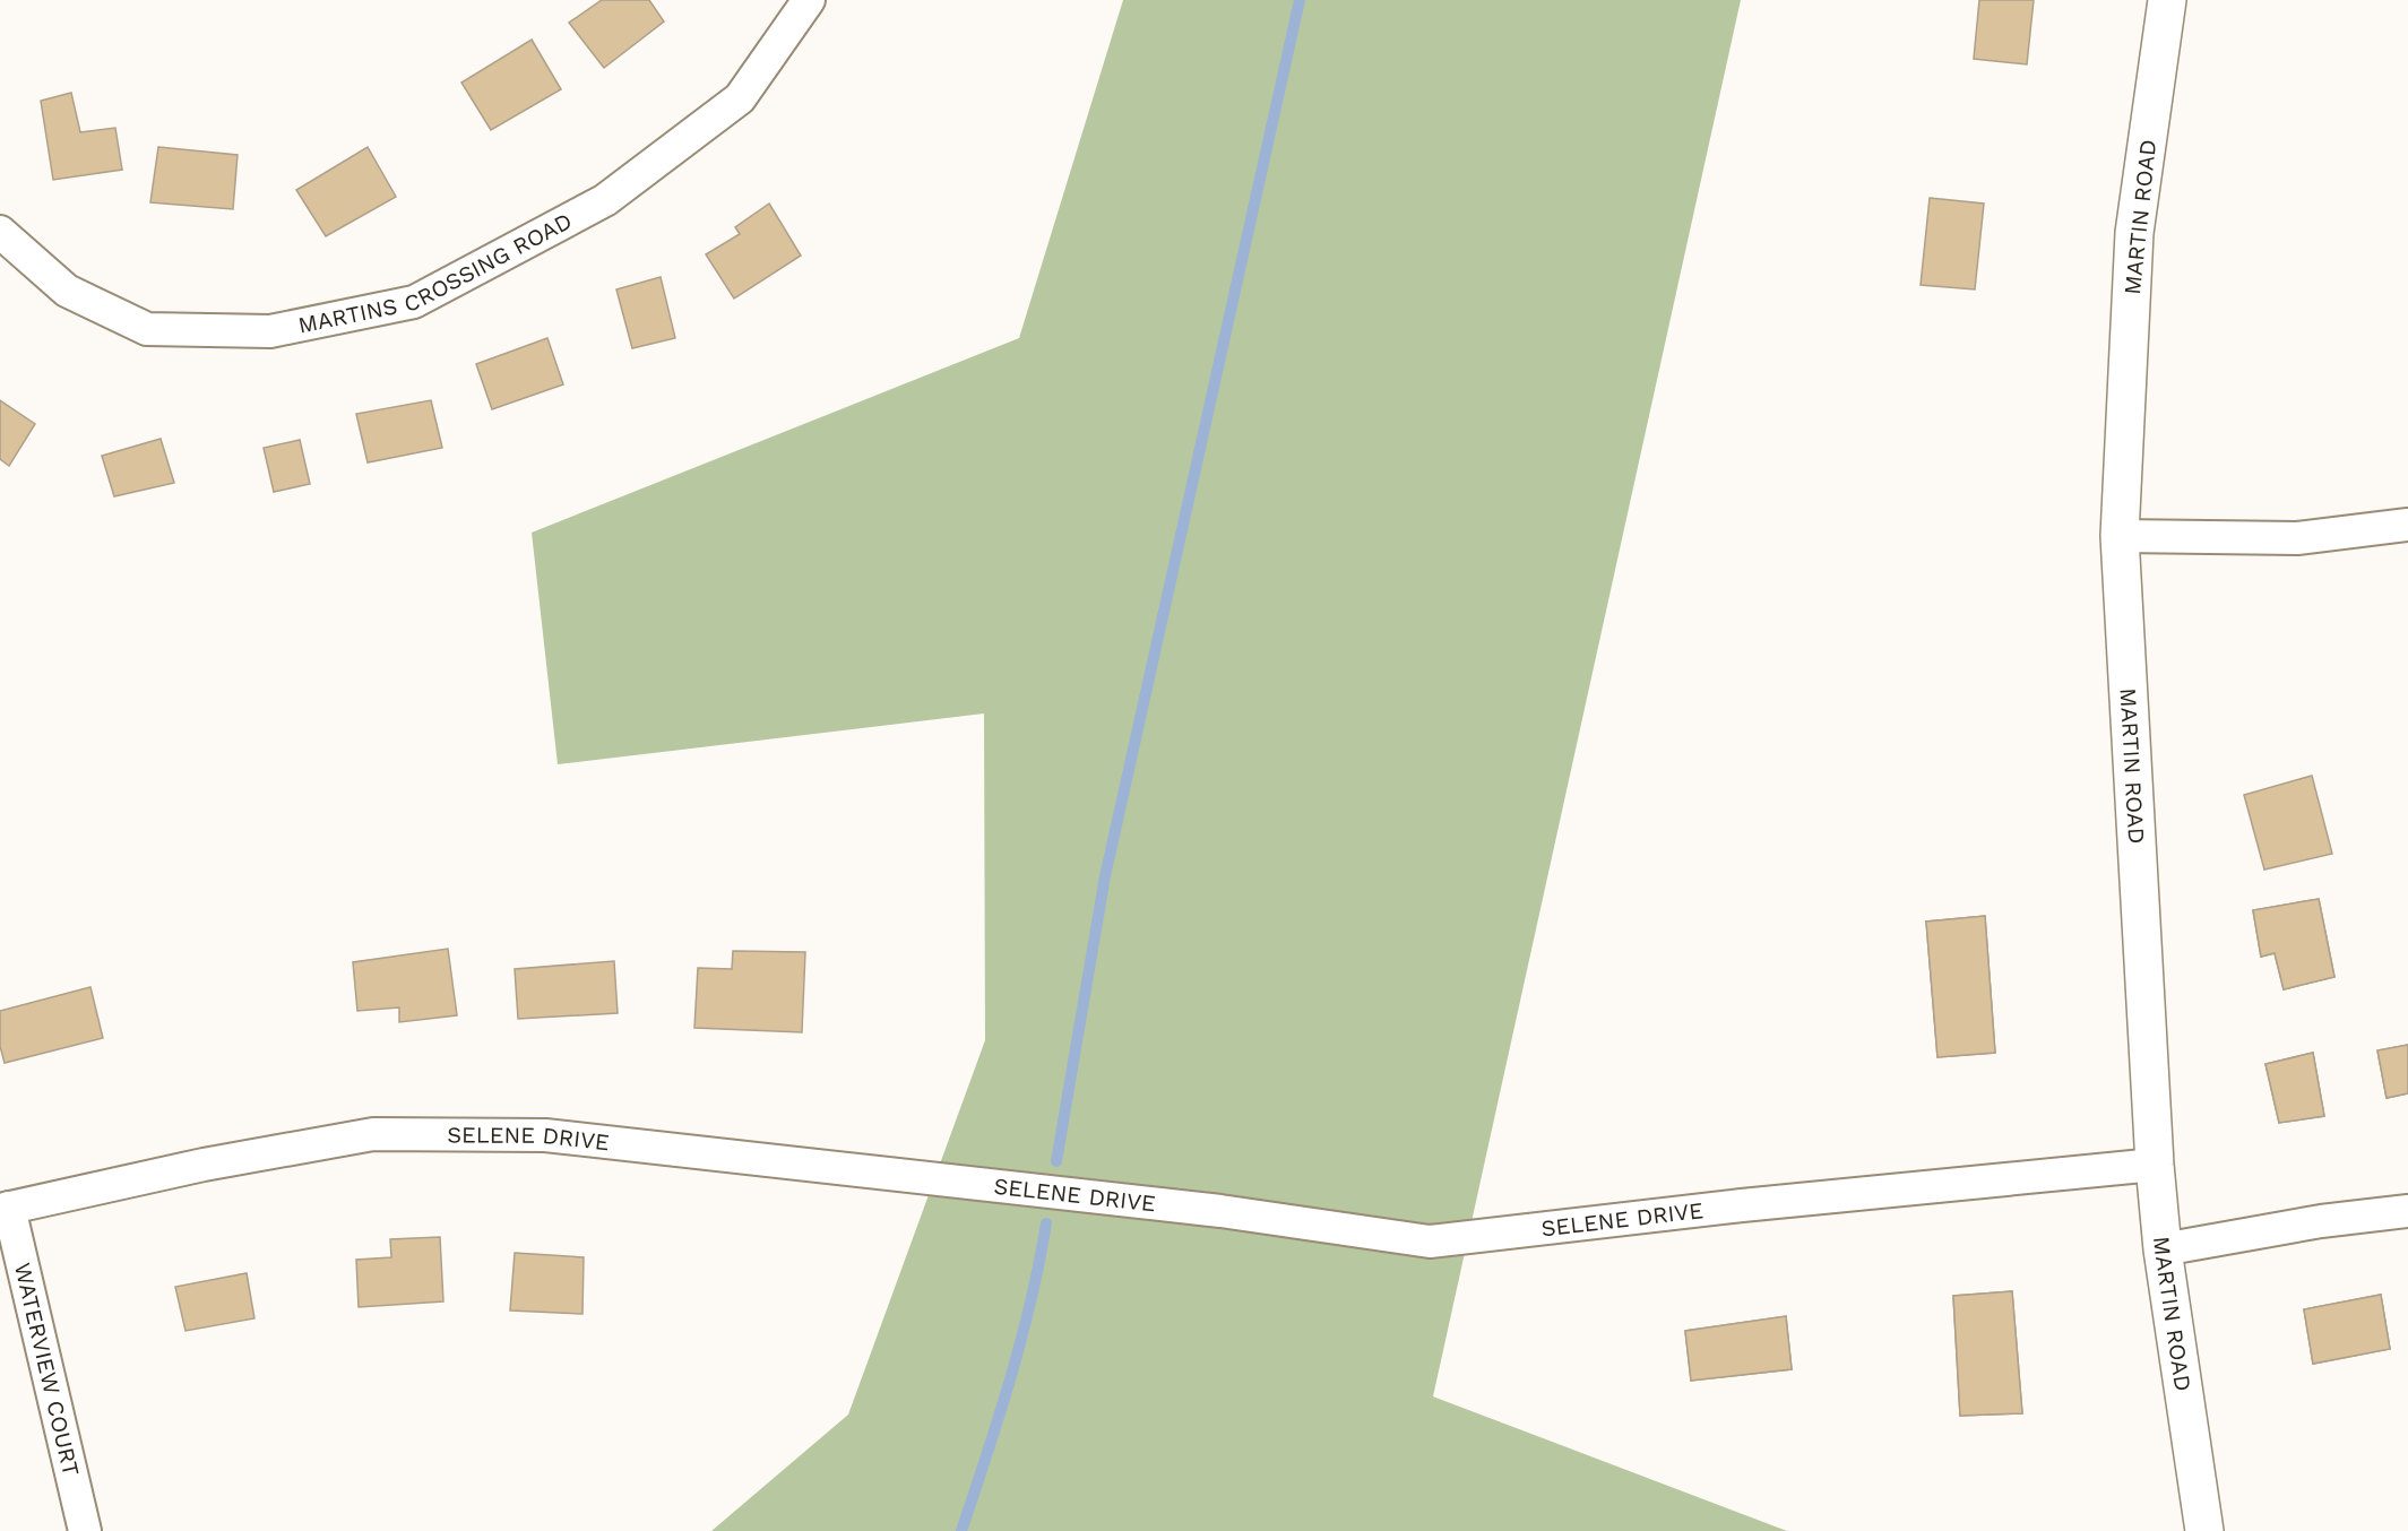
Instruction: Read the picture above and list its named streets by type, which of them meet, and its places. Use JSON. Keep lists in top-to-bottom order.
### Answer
{
  "streets": {
    "street": [
      "MARTIN ROAD",
      "MARTINS CROSSING ROAD",
      "SELENE DRIVE",
      "WATERVIEW COURT"
    ]
  },
  "crossings": [
    ["MARTIN ROAD", "SELENE DRIVE"],
    ["SELENE DRIVE", "WATERVIEW COURT"]
  ]
}
